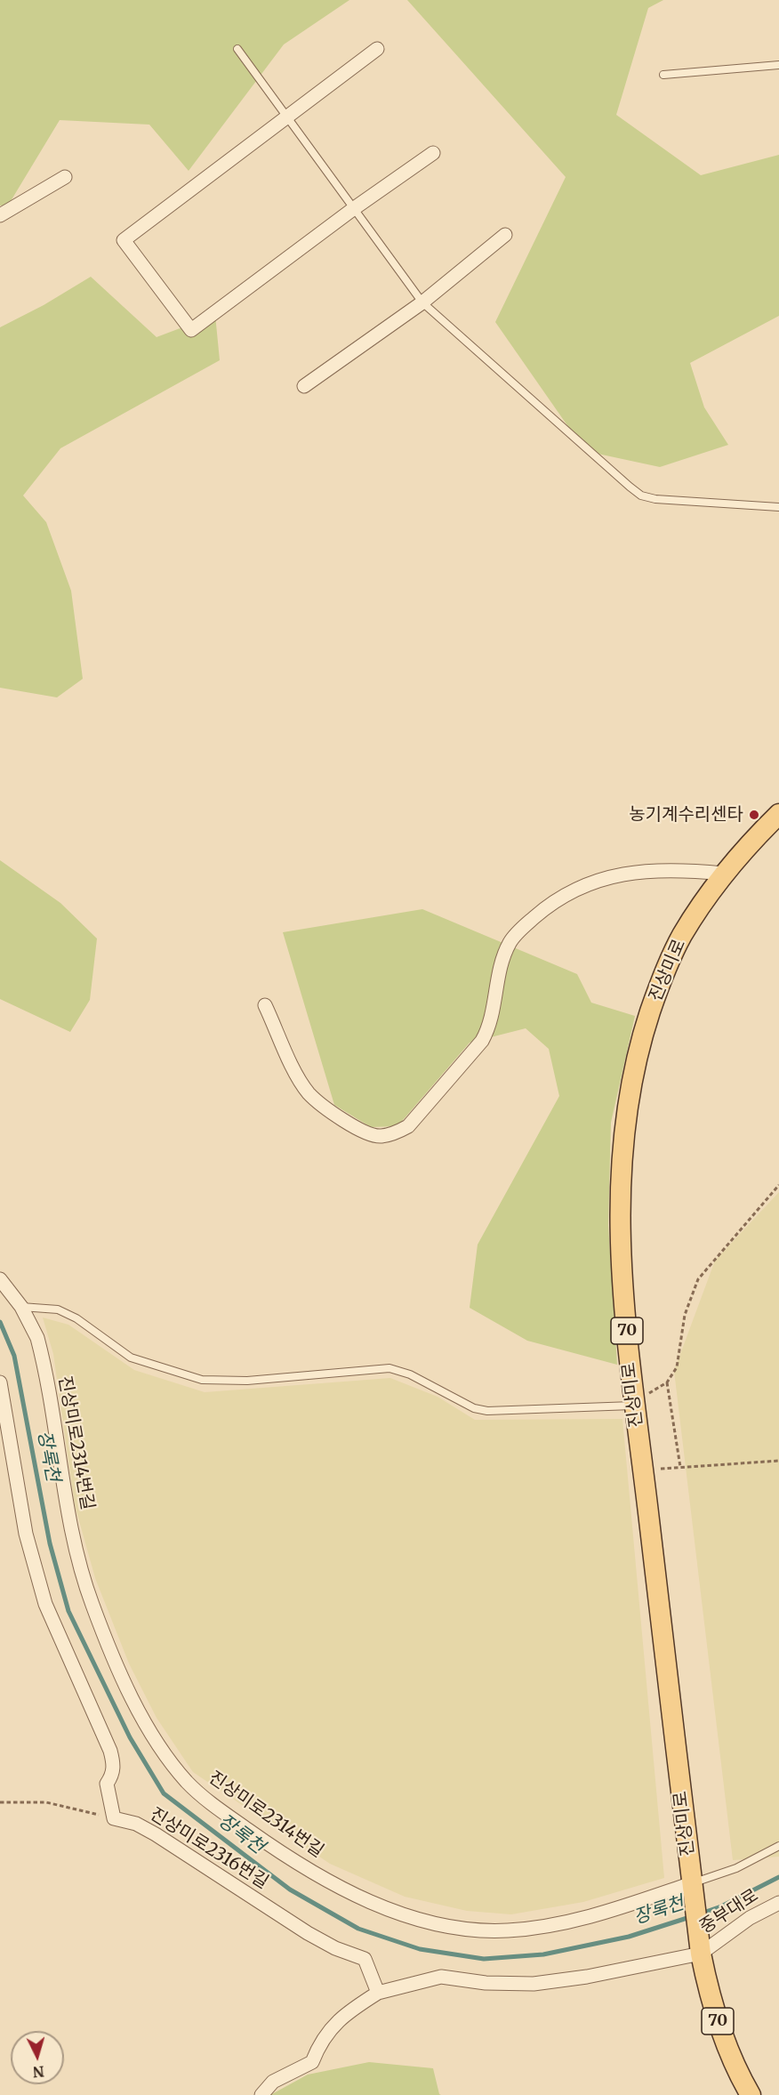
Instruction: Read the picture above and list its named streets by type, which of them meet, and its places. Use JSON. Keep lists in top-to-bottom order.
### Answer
{
  "streets": {
    "main road": ["진상미로", "70"],
    "street": ["진상미로2314번길", "진상미로2316번길", "중부대로"]
  },
  "crossings": [
    ["진상미로", "70"],
    ["진상미로", "진상미로2314번길"],
    ["70", "진상미로2314번길"],
    ["70", "중부대로"]
  ],
  "water": ["장록천"],
  "places": ["농기계수리센타"],
  "north": "bottom"
}
